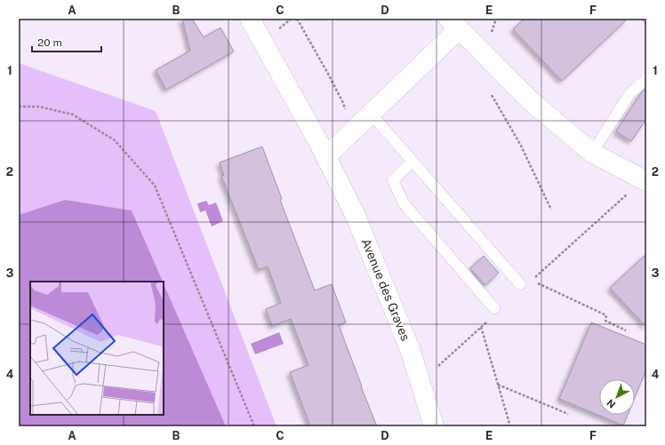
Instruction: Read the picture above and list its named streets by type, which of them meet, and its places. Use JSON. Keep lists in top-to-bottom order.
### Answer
{
  "streets": {
    "street": ["Avenue des Graves"]
  },
  "scale_bar": "20 m",
  "north": "bottom left",
  "grid": {
    "columns": [
      "A",
      "B",
      "C",
      "D",
      "E",
      "F"
    ],
    "rows": [
      "1",
      "2",
      "3",
      "4"
    ]
  }
}
